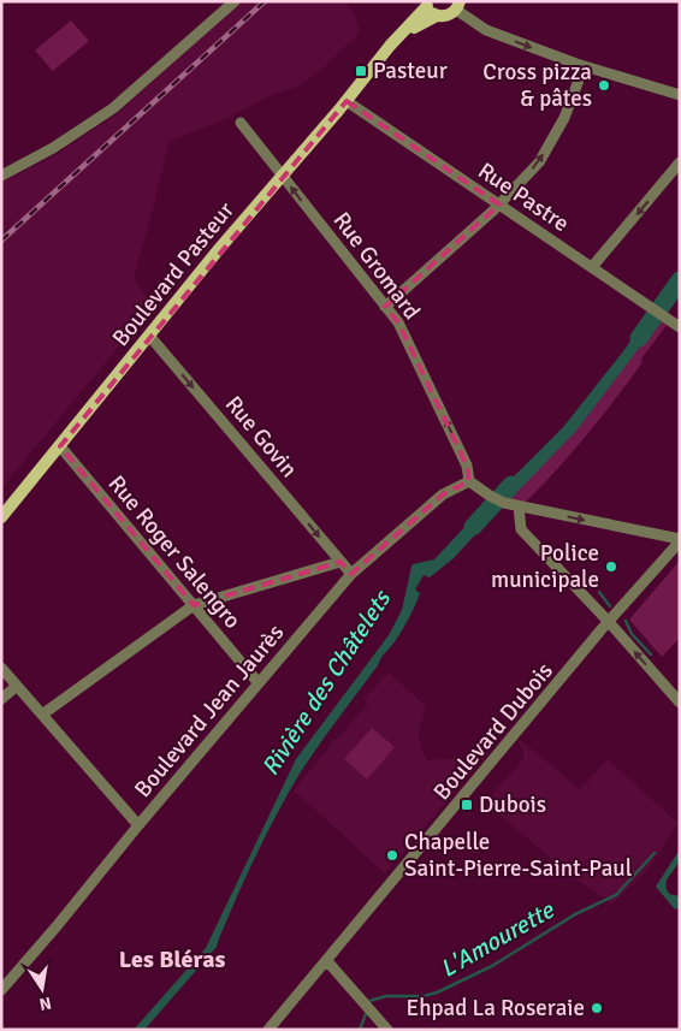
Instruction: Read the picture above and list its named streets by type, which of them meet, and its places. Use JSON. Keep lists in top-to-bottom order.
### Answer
{
  "streets": {
    "main road": ["Boulevard Pasteur"],
    "street": [
      "Rue Pastre",
      "Rue Gromard",
      "Rue Govin",
      "Rue Roger Salengro",
      "Boulevard Jean Jaurès",
      "Boulevard Dubois"
    ]
  },
  "crossings": [
    ["Rue Pastre", "Boulevard Pasteur"],
    ["Rue Gromard", "Boulevard Pasteur"],
    ["Rue Gromard", "Boulevard Jean Jaurès"],
    ["Boulevard Pasteur", "Rue Govin"],
    ["Boulevard Pasteur", "Rue Roger Salengro"],
    ["Rue Govin", "Boulevard Jean Jaurès"],
    ["Rue Roger Salengro", "Boulevard Jean Jaurès"]
  ],
  "one_way": ["Rue Gromard", "Rue Govin"],
  "districts": ["Les Bléras"],
  "water": ["Rivière des Châtelets", "L'Amourette"],
  "places": {
    "transit": ["Pasteur", "Dubois"],
    "other": [
      "Cross pizza & pâtes",
      "Police municipale",
      "Chapelle Saint-Pierre-Saint-Paul",
      "Ehpad La Roseraie"
    ]
  },
  "north": "bottom"
}
